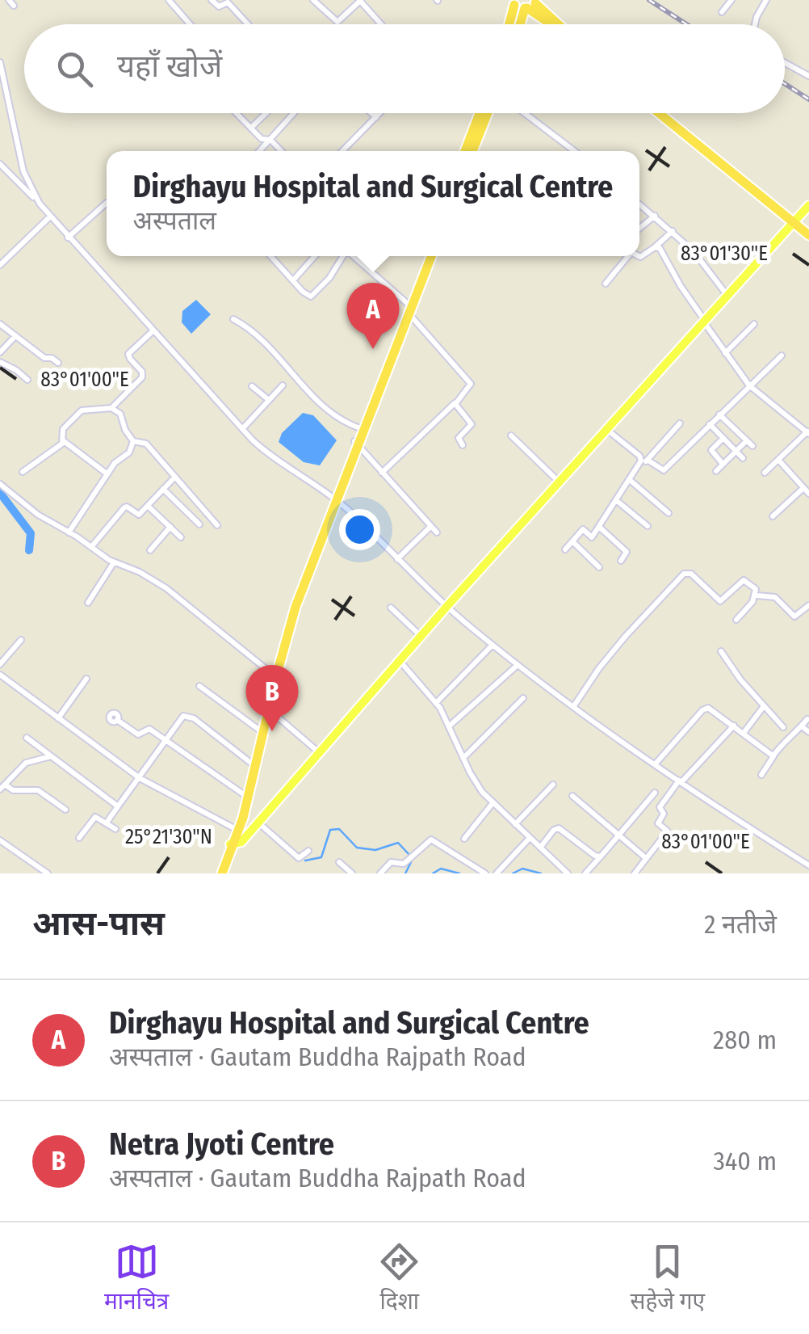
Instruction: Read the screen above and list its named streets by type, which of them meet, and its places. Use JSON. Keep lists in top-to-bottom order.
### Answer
{
  "page": {
    "search": "यहाँ खोजें",
    "popup": ["Dirghayu Hospital and Surgical Centre", "अस्पताल"],
    "pins": ["A", "B"],
    "heading": ["आस-पास", "2 नतीजे"],
    "list": [
      {
        "mark": "A",
        "name": "Dirghayu Hospital and Surgical Centre",
        "note": "अस्पताल · Gautam Buddha Rajpath Road",
        "value": "280 m"
      },
      {
        "mark": "B",
        "name": "Netra Jyoti Centre",
        "note": "अस्पताल · Gautam Buddha Rajpath Road",
        "value": "340 m"
      }
    ],
    "nav": ["मानचित्र", "दिशा", "सहेजे गए"]
  },
  "coordinates": ["83°01'30\"E", "83°01'00\"E", "25°21'30\"N"]
}
